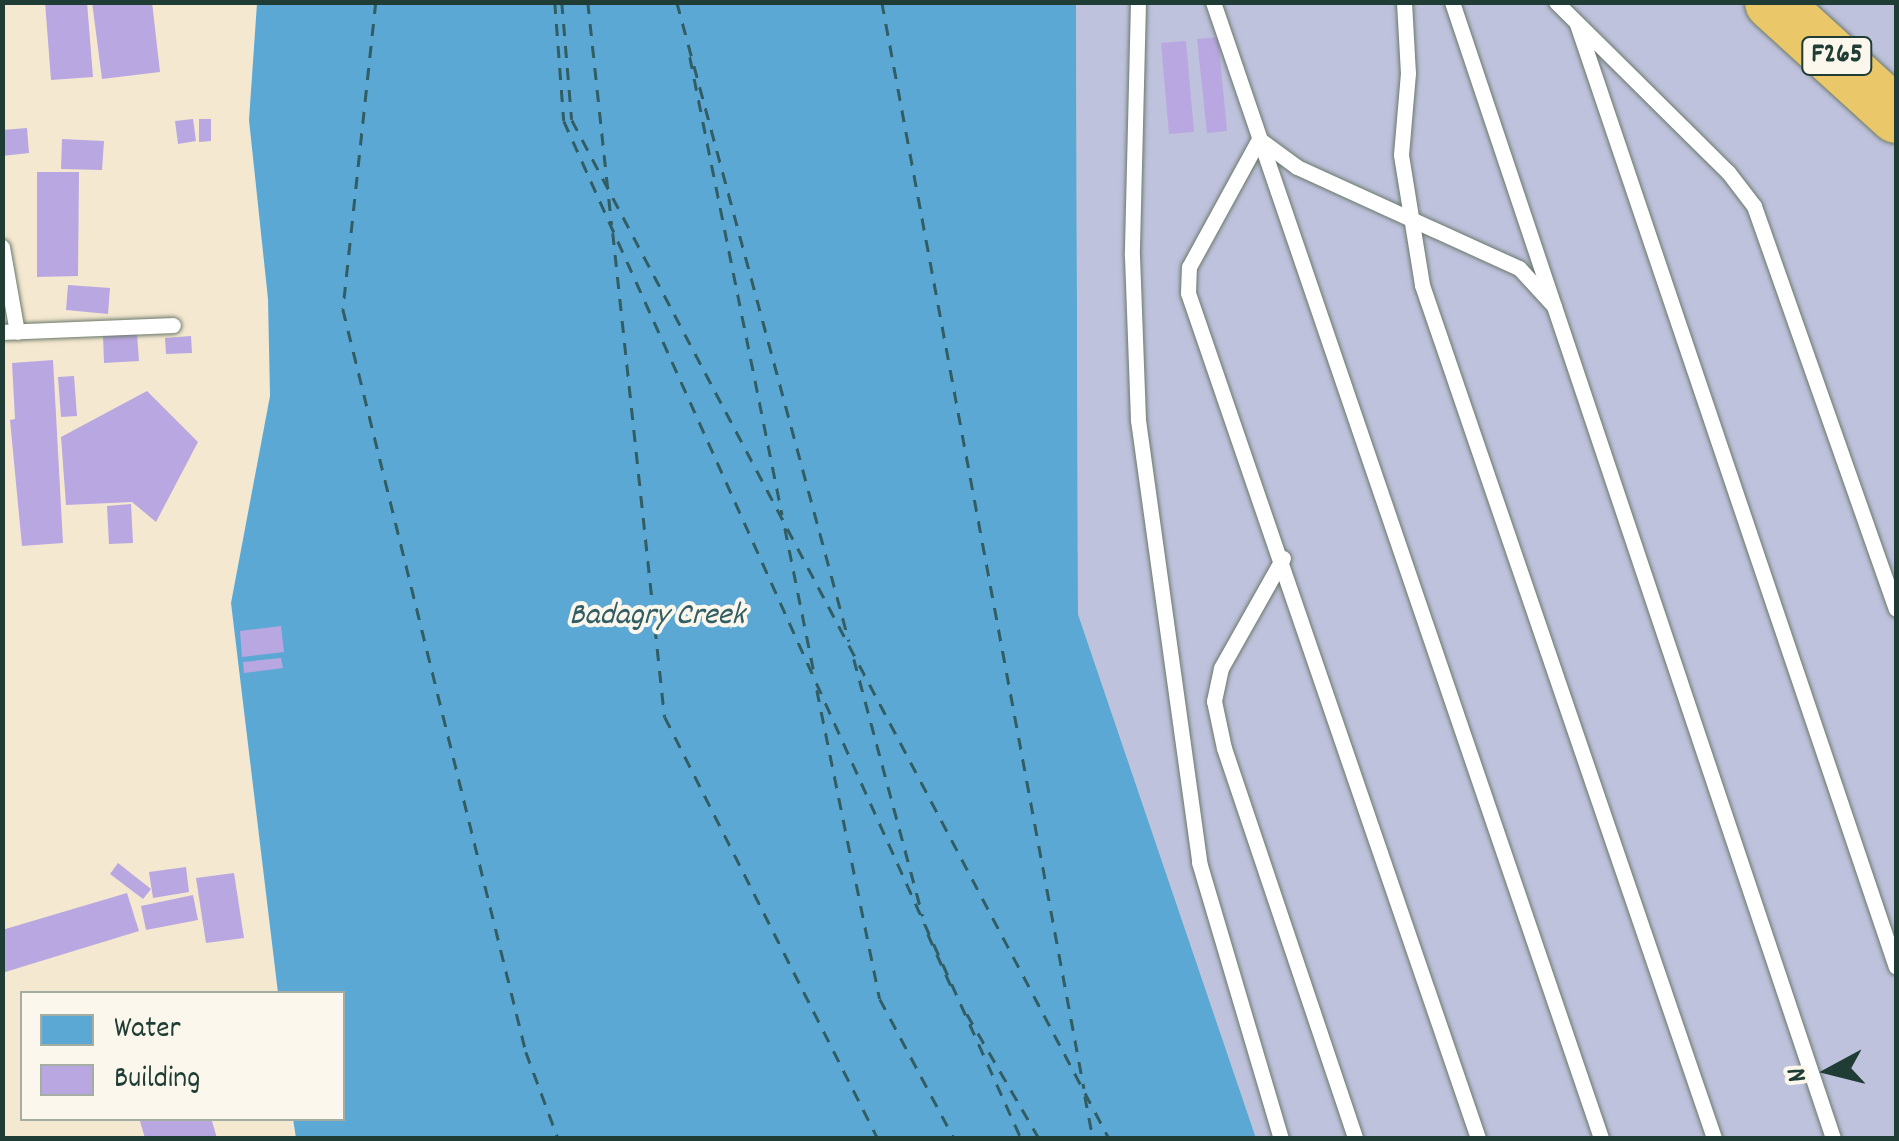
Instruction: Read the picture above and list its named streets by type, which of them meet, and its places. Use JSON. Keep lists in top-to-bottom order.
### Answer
{
  "streets": {
    "highway": ["F265"]
  },
  "water": ["Badagry Creek"],
  "legend": ["Water", "Building"],
  "north": "left"
}
